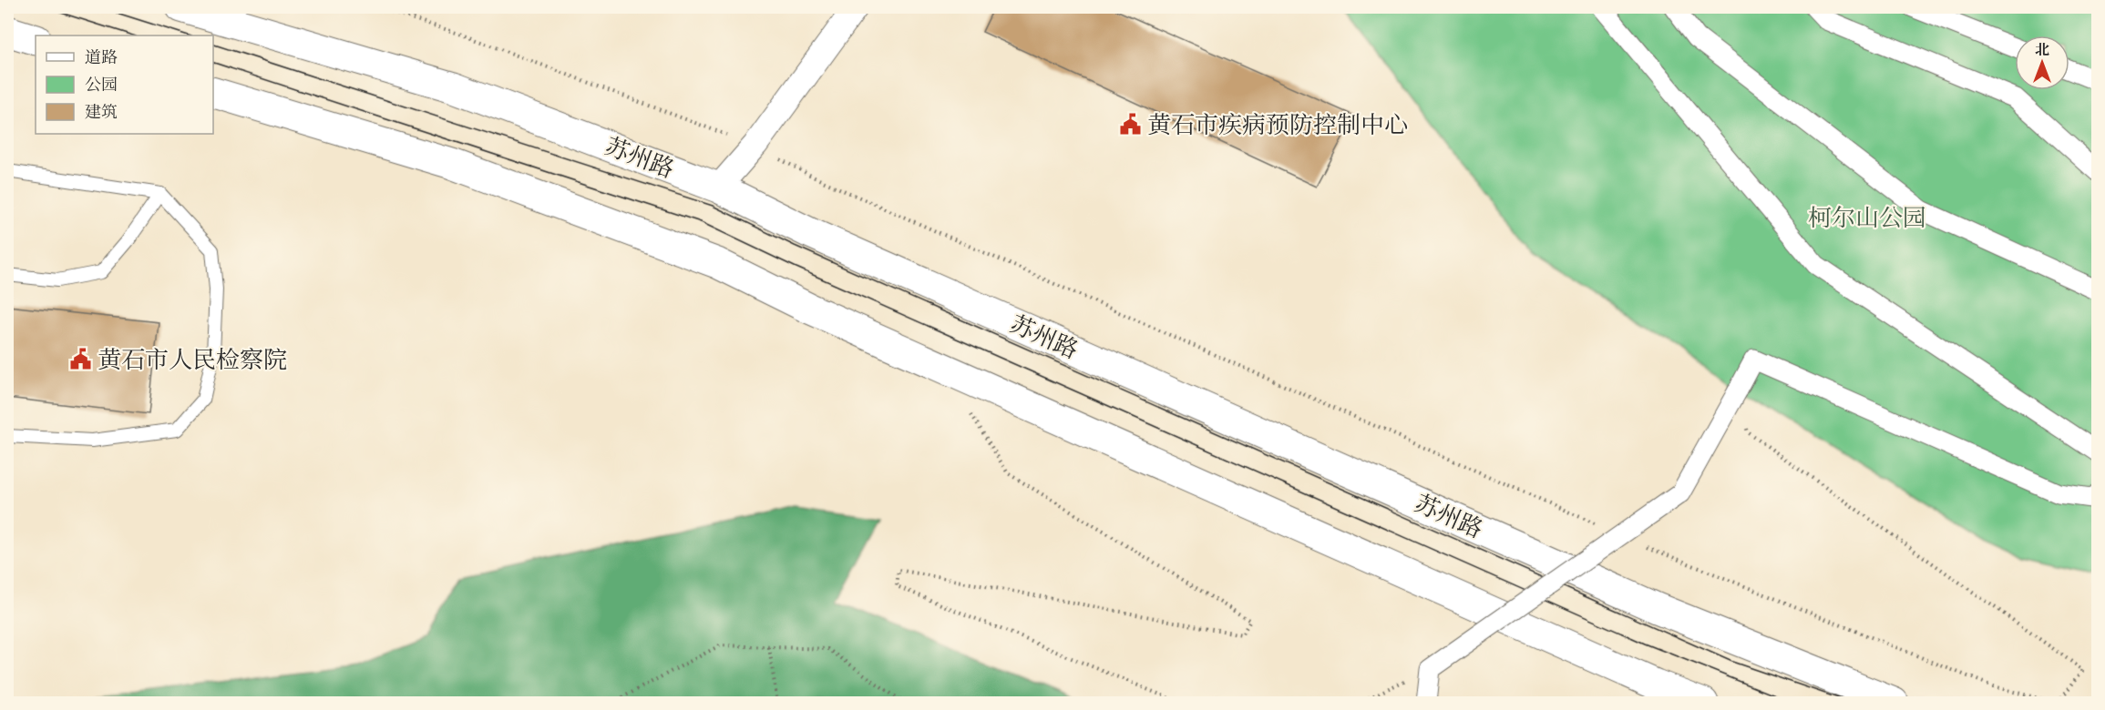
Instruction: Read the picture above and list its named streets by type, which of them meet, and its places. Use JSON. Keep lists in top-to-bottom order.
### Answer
{
  "streets": {
    "main road": ["苏州路"]
  },
  "parks": ["柯尔山公园"],
  "places": {
    "public building": ["黄石市疾病预防控制中心", "黄石市人民检察院"]
  },
  "legend": ["道路", "公园", "建筑"],
  "north": "top"
}
